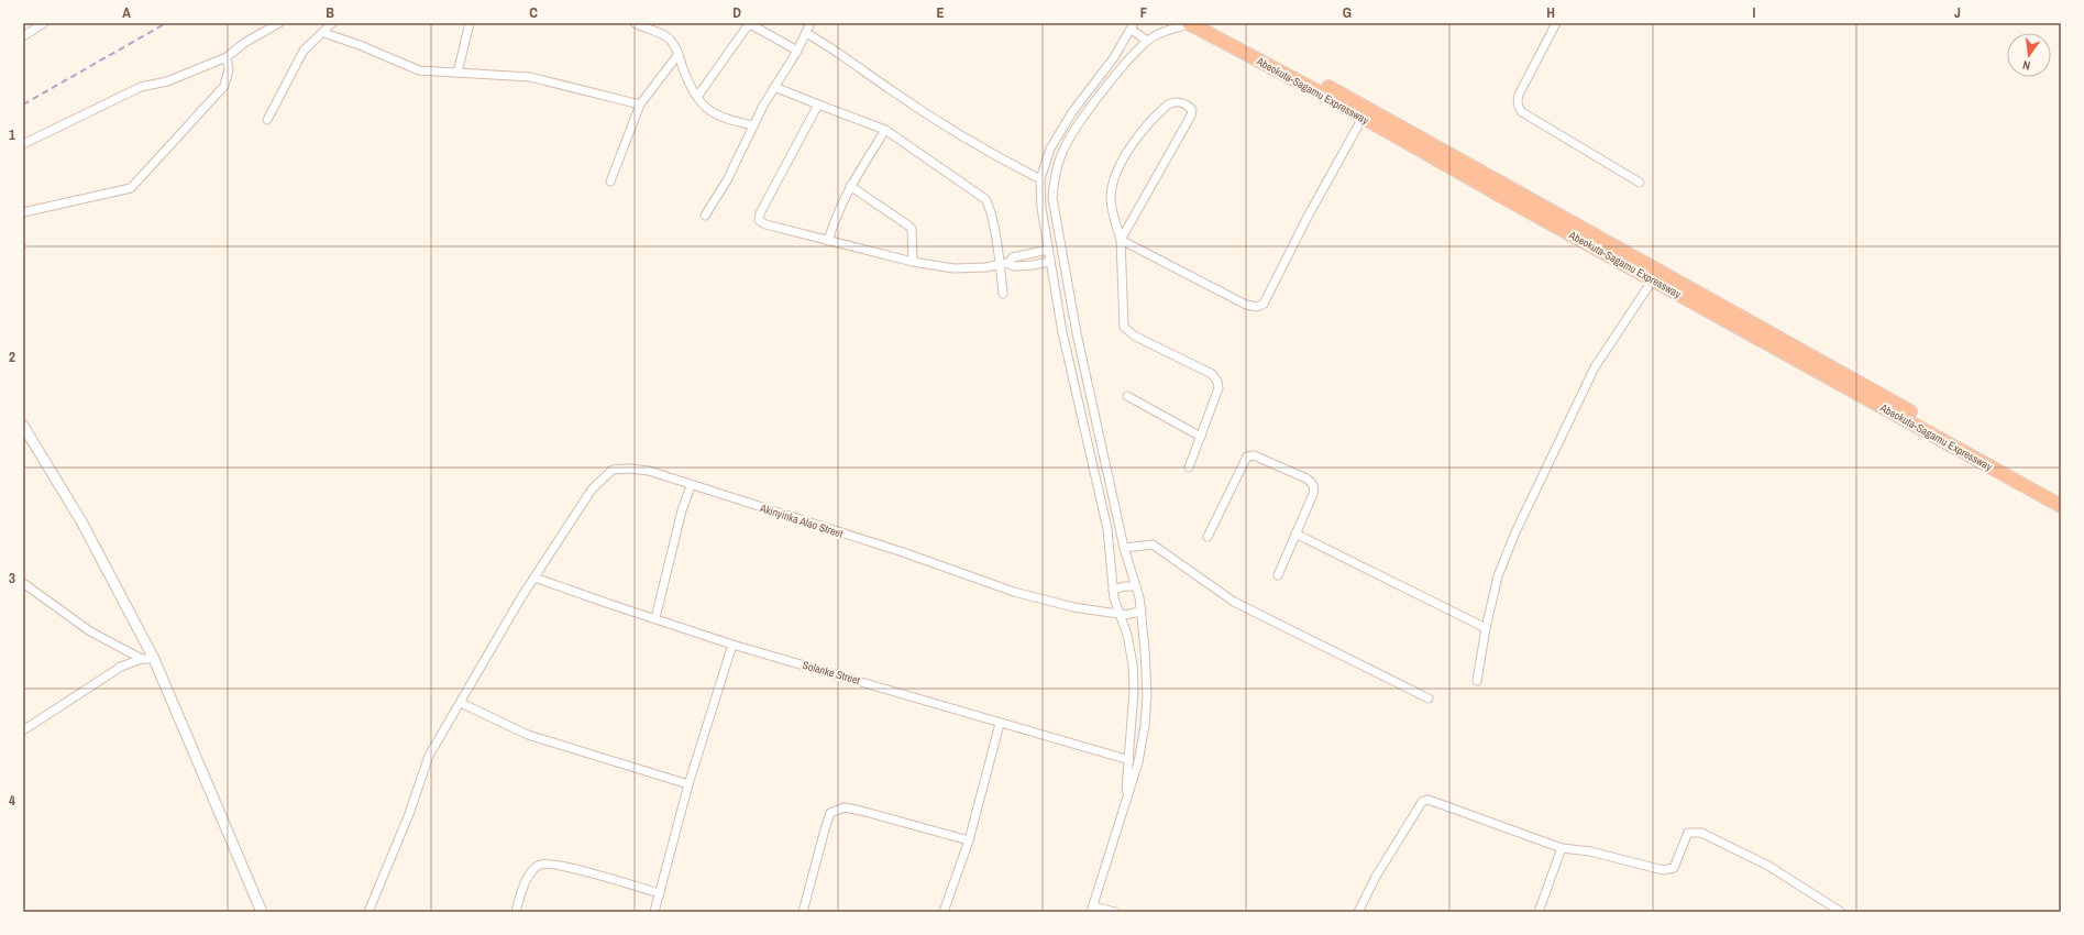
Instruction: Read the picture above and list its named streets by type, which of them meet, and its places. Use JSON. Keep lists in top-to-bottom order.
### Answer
{
  "streets": {
    "highway": ["Abeokuta-Sagamu Expressway"],
    "street": ["Akinyinka Alao Street", "Solanke Street"]
  },
  "crossings": [
    ["Akinyinka Alao Street", "Solanke Street"]
  ],
  "north": "bottom",
  "grid": {
    "columns": [
      "A",
      "B",
      "C",
      "D",
      "E",
      "F",
      "G",
      "H",
      "I",
      "J"
    ],
    "rows": [
      "1",
      "2",
      "3",
      "4"
    ]
  }
}
